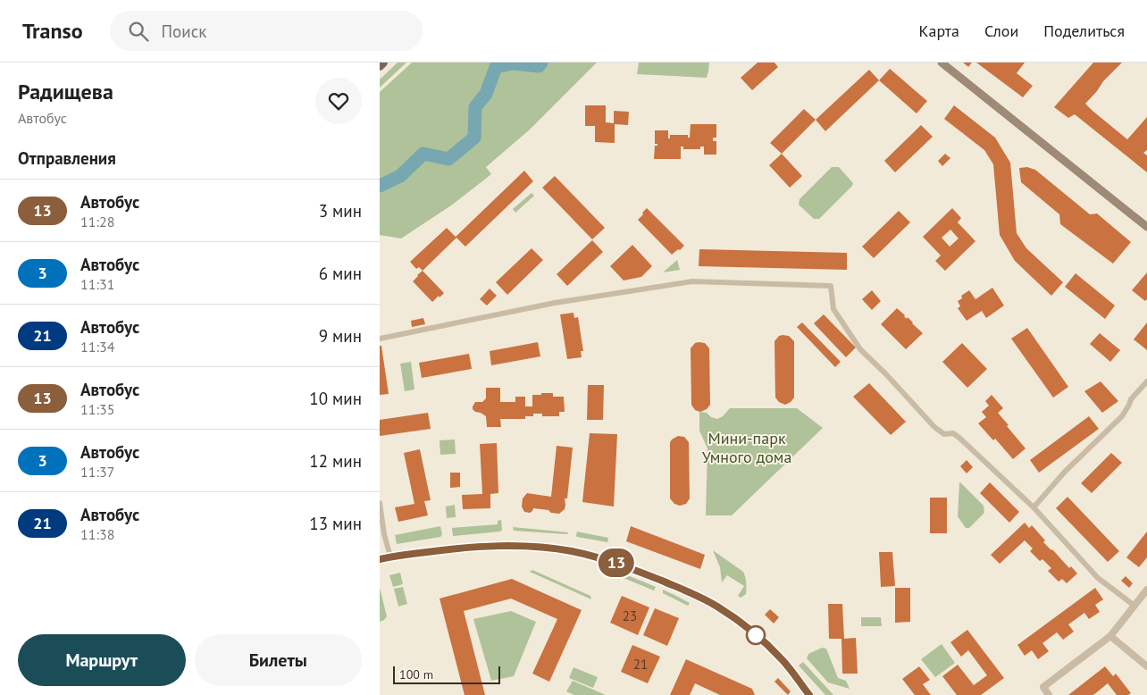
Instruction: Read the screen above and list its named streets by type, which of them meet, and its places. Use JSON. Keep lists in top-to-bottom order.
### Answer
{
  "parks": ["Мини-парк Умного дома"],
  "lines": ["bus line 13"],
  "house_numbers": ["23", "21"],
  "scale_bar": "100 m",
  "page": {
    "header": "Transo",
    "search": "Поиск",
    "nav": ["Карта", "Слои", "Поделиться"],
    "heading": [
      ["Радищева", "Автобус"],
      "Отправления"
    ],
    "on_map": "13",
    "list": [
      {
        "mark": "13",
        "name": "Автобус",
        "note": "11:28",
        "value": "3 мин"
      },
      {
        "mark": "3",
        "name": "Автобус",
        "note": "11:31",
        "value": "6 мин"
      },
      {
        "mark": "21",
        "name": "Автобус",
        "note": "11:34",
        "value": "9 мин"
      },
      {
        "mark": "13",
        "name": "Автобус",
        "note": "11:35",
        "value": "10 мин"
      },
      {
        "mark": "3",
        "name": "Автобус",
        "note": "11:37",
        "value": "12 мин"
      },
      {
        "mark": "21",
        "name": "Автобус",
        "note": "11:38",
        "value": "13 мин"
      }
    ],
    "buttons": ["Маршрут", "Билеты"],
    "scale": "100 m"
  }
}
